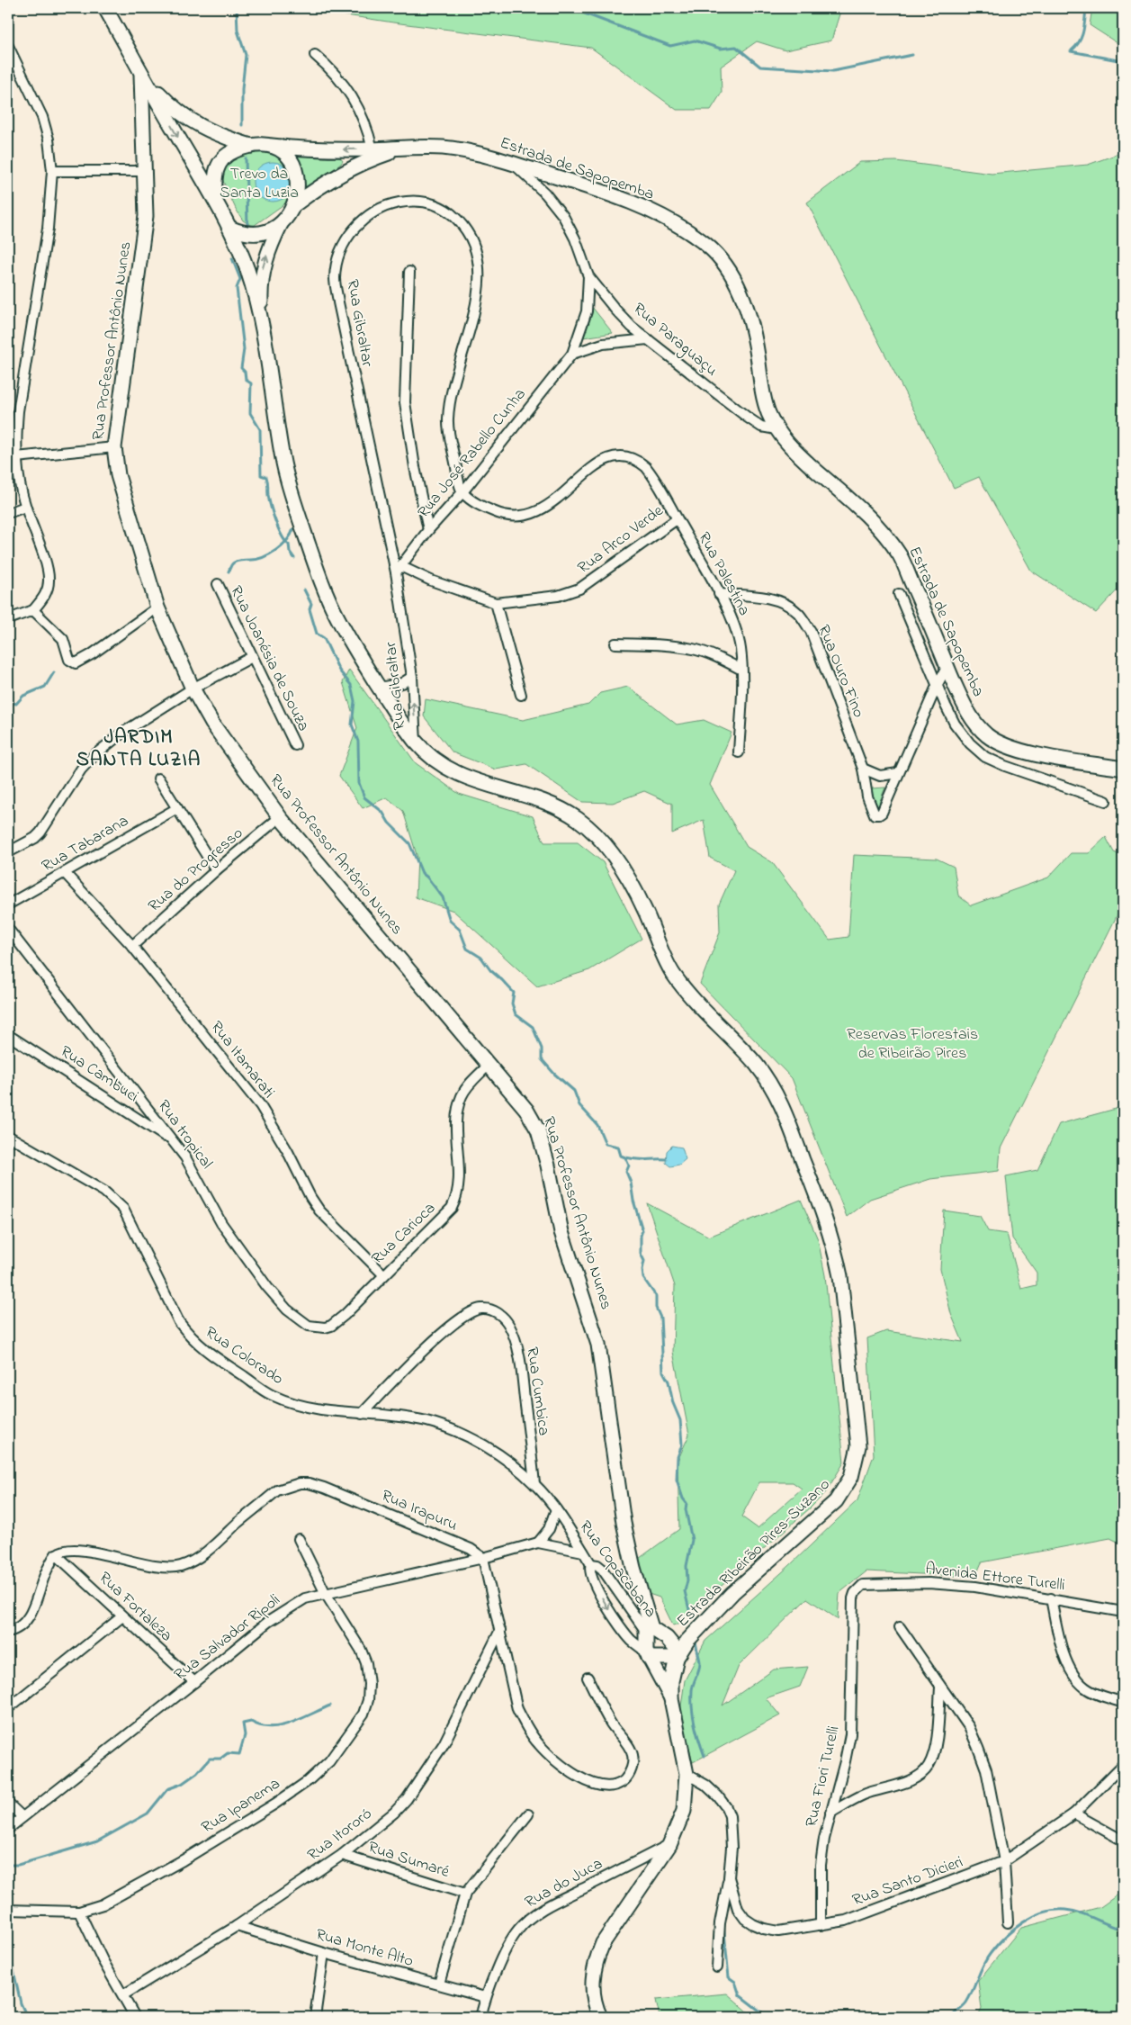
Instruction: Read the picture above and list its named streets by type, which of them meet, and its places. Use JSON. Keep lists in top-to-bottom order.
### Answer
{
  "streets": {
    "main road": ["Estrada de Sapopemba", "Rua Professor Antônio Nunes", "Estrada Ribeirão Pires-Suzano"],
    "street": [
      "Rua Gibraltar",
      "Rua Paraguaçu",
      "Rua José Rabello Cunha",
      "Rua Arco Verde",
      "Rua Palestina",
      "Rua Joanésia de Souza",
      "Rua Ouro Fino",
      "Rua Tabarana",
      "Rua do Progresso",
      "Rua Itamarati",
      "Rua Cambuci",
      "Rua tropical",
      "Rua Carioca",
      "Rua Colorado",
      "Rua Cumbica",
      "Rua Irapuru",
      "Rua Copacabana",
      "Avenida Ettore Turelli",
      "Rua Fortaleza",
      "Rua Salvador Ripoli",
      "Rua Fiori Turelli",
      "Rua Ipanema",
      "Rua Itororó",
      "Rua Sumaré",
      "Rua Santo Dicieri",
      "Rua do Juca",
      "Rua Monte Alto"
    ]
  },
  "crossings": [
    ["Estrada de Sapopemba", "Rua Paraguaçu"],
    ["Estrada de Sapopemba", "Rua Ouro Fino"],
    ["Rua Gibraltar", "Rua José Rabello Cunha"],
    ["Rua Gibraltar", "Rua Arco Verde"],
    ["Rua Gibraltar", "Estrada Ribeirão Pires-Suzano"],
    ["Rua Paraguaçu", "Rua José Rabello Cunha"],
    ["Rua Professor Antônio Nunes", "Rua do Progresso"],
    ["Rua Professor Antônio Nunes", "Rua Carioca"],
    ["Rua Professor Antônio Nunes", "Estrada Ribeirão Pires-Suzano"],
    ["Rua Professor Antônio Nunes", "Rua Copacabana"],
    ["Rua José Rabello Cunha", "Rua Arco Verde"],
    ["Rua Arco Verde", "Rua Palestina"],
    ["Rua Palestina", "Rua Ouro Fino"],
    ["Rua Tabarana", "Rua Itamarati"],
    ["Rua do Progresso", "Rua Itamarati"],
    ["Rua Itamarati", "Rua Carioca"],
    ["Rua Cambuci", "Rua tropical"],
    ["Rua tropical", "Rua Carioca"],
    ["Rua Colorado", "Rua Cumbica"],
    ["Rua Colorado", "Rua Copacabana"],
    ["Rua Cumbica", "Rua Copacabana"],
    ["Rua Irapuru", "Rua Fortaleza"],
    ["Rua Irapuru", "Rua Salvador Ripoli"],
    ["Estrada Ribeirão Pires-Suzano", "Rua Copacabana"],
    ["Rua Copacabana", "Rua Salvador Ripoli"],
    ["Avenida Ettore Turelli", "Rua Fiori Turelli"],
    ["Rua Fortaleza", "Rua Salvador Ripoli"],
    ["Rua Salvador Ripoli", "Rua Ipanema"],
    ["Rua Fiori Turelli", "Rua Santo Dicieri"],
    ["Rua Itororó", "Rua Sumaré"],
    ["Rua Itororó", "Rua Monte Alto"],
    ["Rua do Juca", "Rua Monte Alto"]
  ],
  "districts": ["JARDIM SANTA LUZIA"],
  "parks": ["Trevo da Santa Luzia", "Reservas Florestais de Ribeirão Pires"]
}
